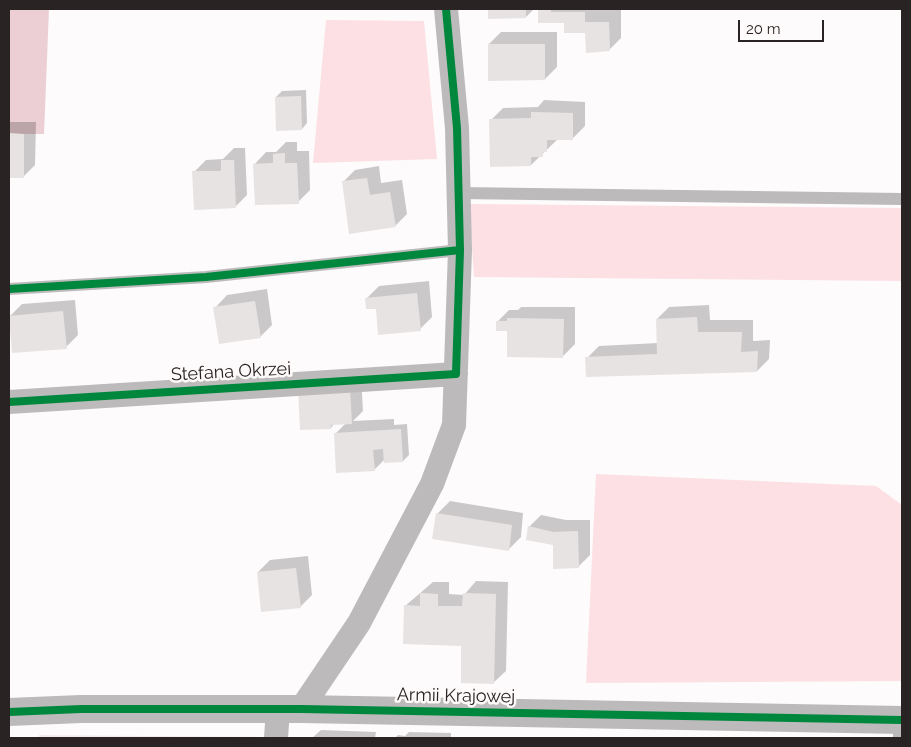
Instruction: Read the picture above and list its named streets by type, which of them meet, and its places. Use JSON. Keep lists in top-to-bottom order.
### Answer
{
  "streets": {
    "street": ["Stefana Okrzei", "Armii Krajowej"]
  },
  "scale_bar": "20 m"
}
